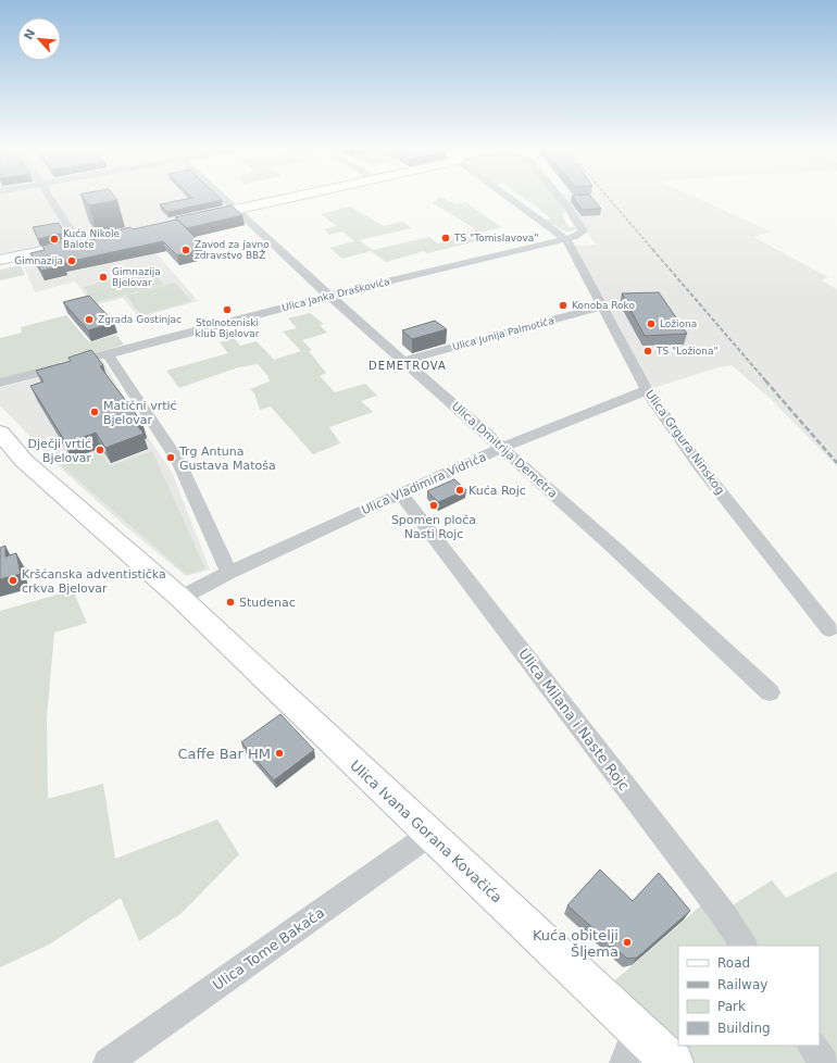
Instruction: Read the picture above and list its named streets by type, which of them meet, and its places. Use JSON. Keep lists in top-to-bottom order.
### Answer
{
  "streets": {
    "street": [
      "Ulica Janka Draškovića",
      "Ulica Junija Palmotića",
      "Ulica Grgura Ninskog",
      "Ulica Dmitrija Demetra",
      "Ulica Vladimira Vidrića",
      "Ulica Milana i Naste Rojc",
      "Ulica Ivana Gorana Kovačića",
      "Ulica Tome Bakača"
    ]
  },
  "crossings": [
    ["Ulica Janka Draškovića", "Ulica Grgura Ninskog"],
    ["Ulica Janka Draškovića", "Ulica Dmitrija Demetra"],
    ["Ulica Junija Palmotića", "Ulica Grgura Ninskog"],
    ["Ulica Junija Palmotića", "Ulica Dmitrija Demetra"],
    ["Ulica Grgura Ninskog", "Ulica Vladimira Vidrića"],
    ["Ulica Dmitrija Demetra", "Ulica Vladimira Vidrića"],
    ["Ulica Vladimira Vidrića", "Ulica Milana i Naste Rojc"],
    ["Ulica Ivana Gorana Kovačića", "Ulica Tome Bakača"]
  ],
  "districts": ["DEMETROVA"],
  "places": [
    "TS \"Tomislavova\"",
    "Kuća Nikole Balote",
    "Zavod za javno zdravstvo BBŽ",
    "Gimnazija",
    "Gimnazija Bjelovar",
    "Konoba Roko",
    "Stolnoteniski klub Bjelovar",
    "Zgrada Gostinjac",
    "Ložiona",
    "TS \"Ložiona\"",
    "Matični vrtić Bjelovar",
    "Dječji vrtić Bjelovar",
    "Trg Antuna Gustava Matoša",
    "Kuća Rojc",
    "Spomen ploča Nasti Rojc",
    "Kršćanska adventistička crkva Bjelovar",
    "Studenac",
    "Caffe Bar HM",
    "Kuća obitelji Šljema"
  ],
  "legend": [
    "Road",
    "Railway",
    "Park",
    "Building"
  ],
  "north": "top left"
}
